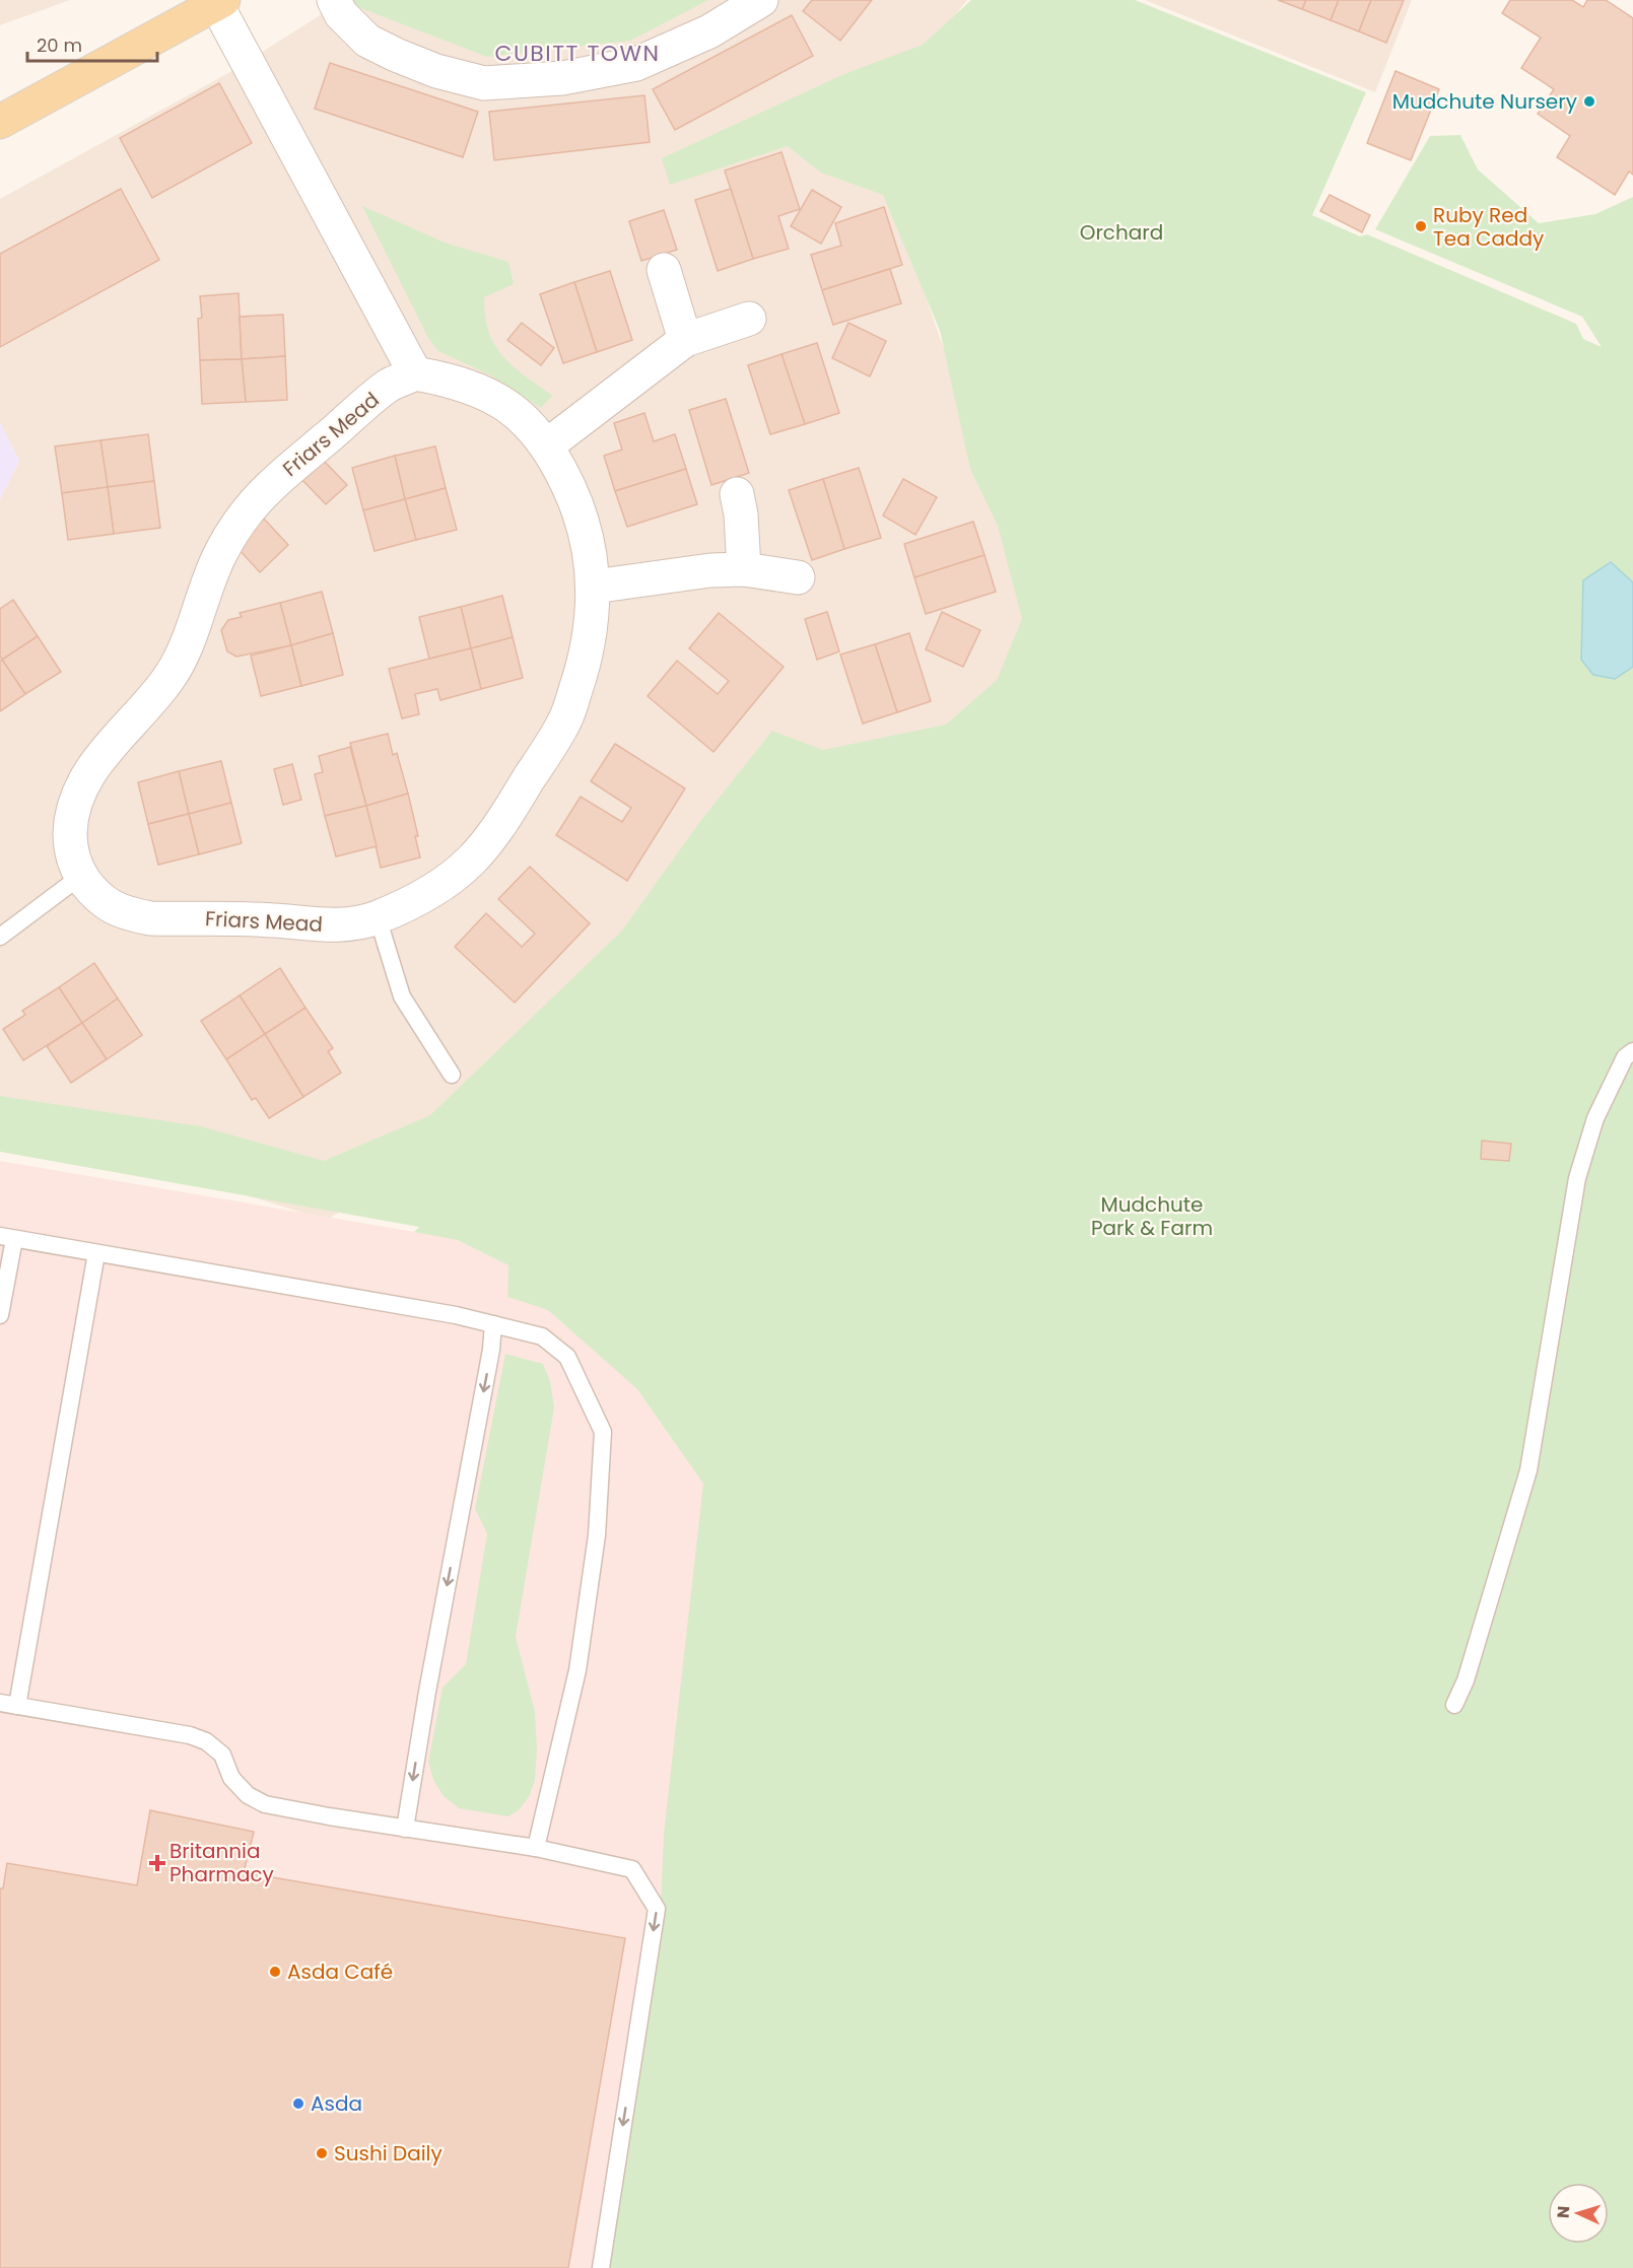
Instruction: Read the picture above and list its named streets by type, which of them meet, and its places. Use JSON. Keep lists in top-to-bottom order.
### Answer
{
  "streets": {
    "street": ["Friars Mead"]
  },
  "districts": ["CUBITT TOWN"],
  "parks": ["Orchard", "Mudchute Park & Farm"],
  "places": {
    "other": [
      "Mudchute Nursery",
      "Ruby Red Tea Caddy",
      "Asda Café",
      "Asda",
      "Sushi Daily"
    ],
    "health": ["Britannia Pharmacy"]
  },
  "scale_bar": "20 m",
  "north": "left"
}
